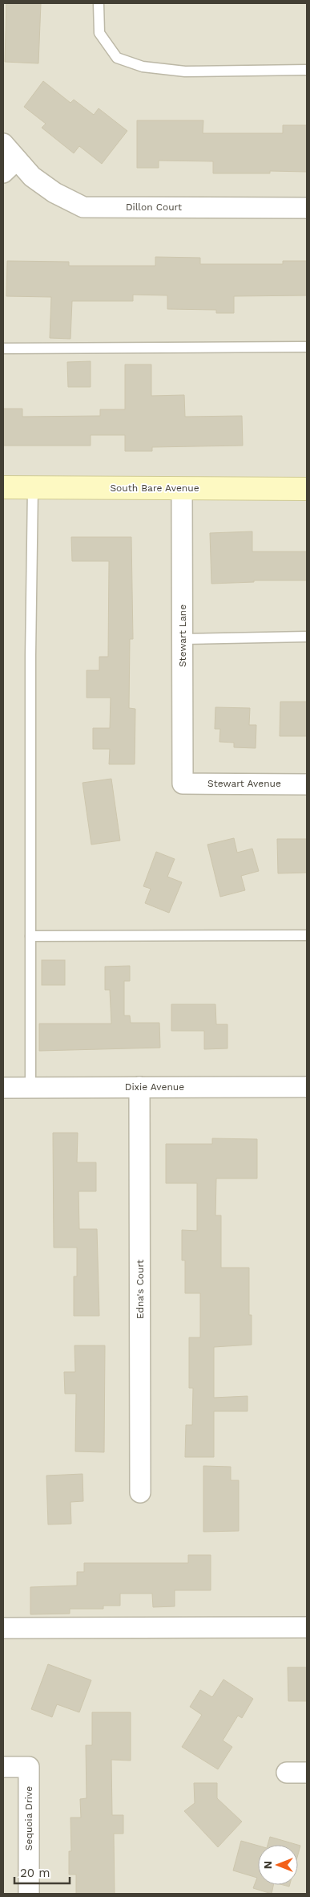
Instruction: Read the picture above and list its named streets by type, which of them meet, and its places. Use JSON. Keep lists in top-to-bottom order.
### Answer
{
  "streets": {
    "street": [
      "Dillon Court",
      "South Bare Avenue",
      "Stewart Lane",
      "Stewart Avenue",
      "Dixie Avenue",
      "Edna's Court",
      "Sequoia Drive"
    ]
  },
  "crossings": [
    ["South Bare Avenue", "Stewart Lane"],
    ["Stewart Lane", "Stewart Avenue"],
    ["Dixie Avenue", "Edna's Court"]
  ],
  "scale_bar": "20 m",
  "north": "left"
}
